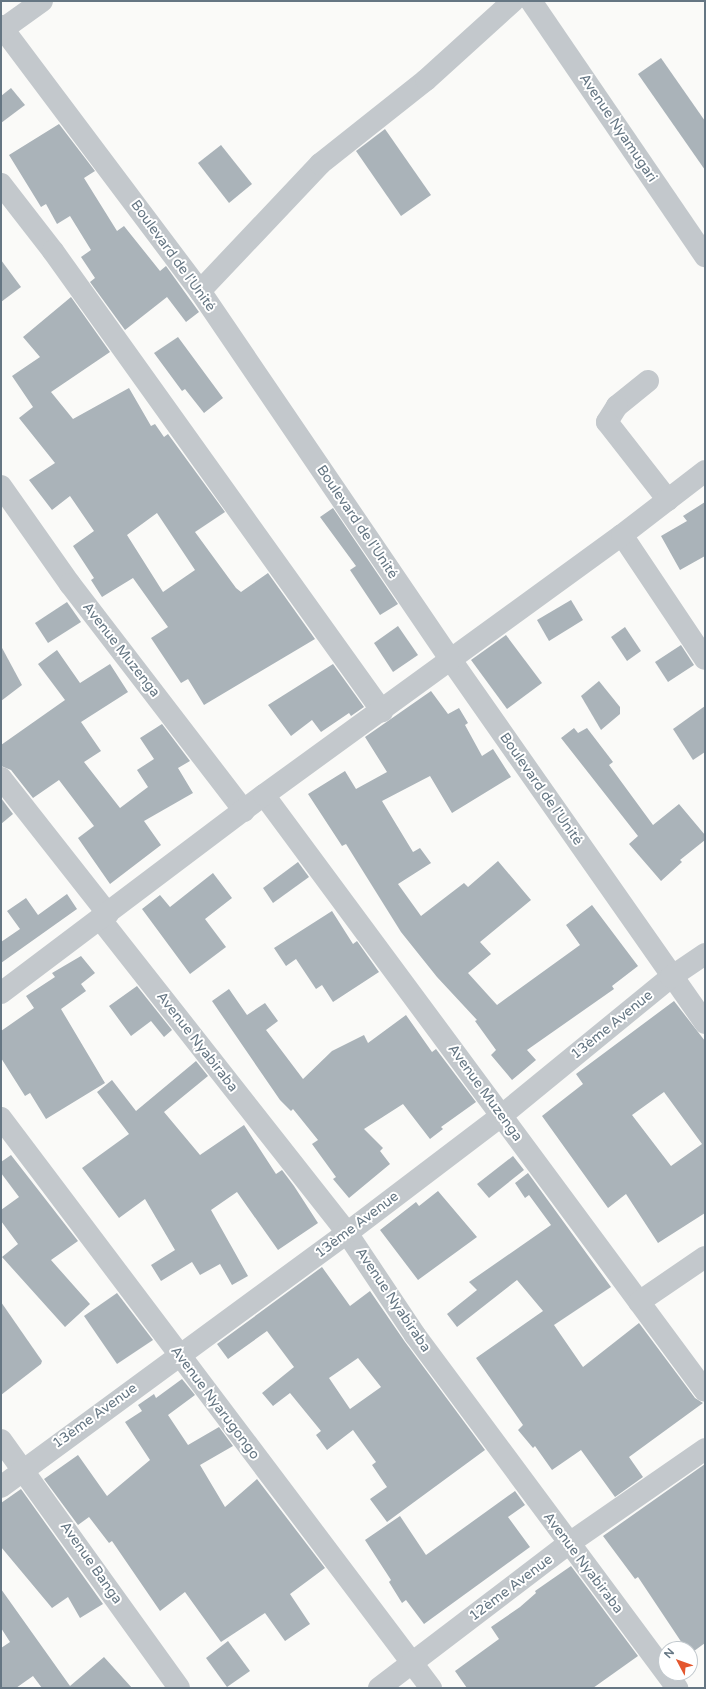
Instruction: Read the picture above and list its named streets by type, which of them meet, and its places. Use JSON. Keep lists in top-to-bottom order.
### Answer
{
  "streets": {
    "street": [
      "Avenue Nyamugari",
      "Boulevard de l'Unité",
      "Avenue Muzenga",
      "13ème Avenue",
      "Avenue Nyabiraba",
      "Avenue Nyarugongo",
      "Avenue Banga",
      "12ème Avenue"
    ]
  },
  "crossings": [
    ["Boulevard de l'Unité", "13ème Avenue"],
    ["Avenue Muzenga", "13ème Avenue"],
    ["13ème Avenue", "Avenue Nyabiraba"],
    ["13ème Avenue", "Avenue Nyarugongo"],
    ["13ème Avenue", "Avenue Banga"],
    ["Avenue Nyabiraba", "12ème Avenue"],
    ["Avenue Nyarugongo", "12ème Avenue"]
  ],
  "north": "top left"
}
